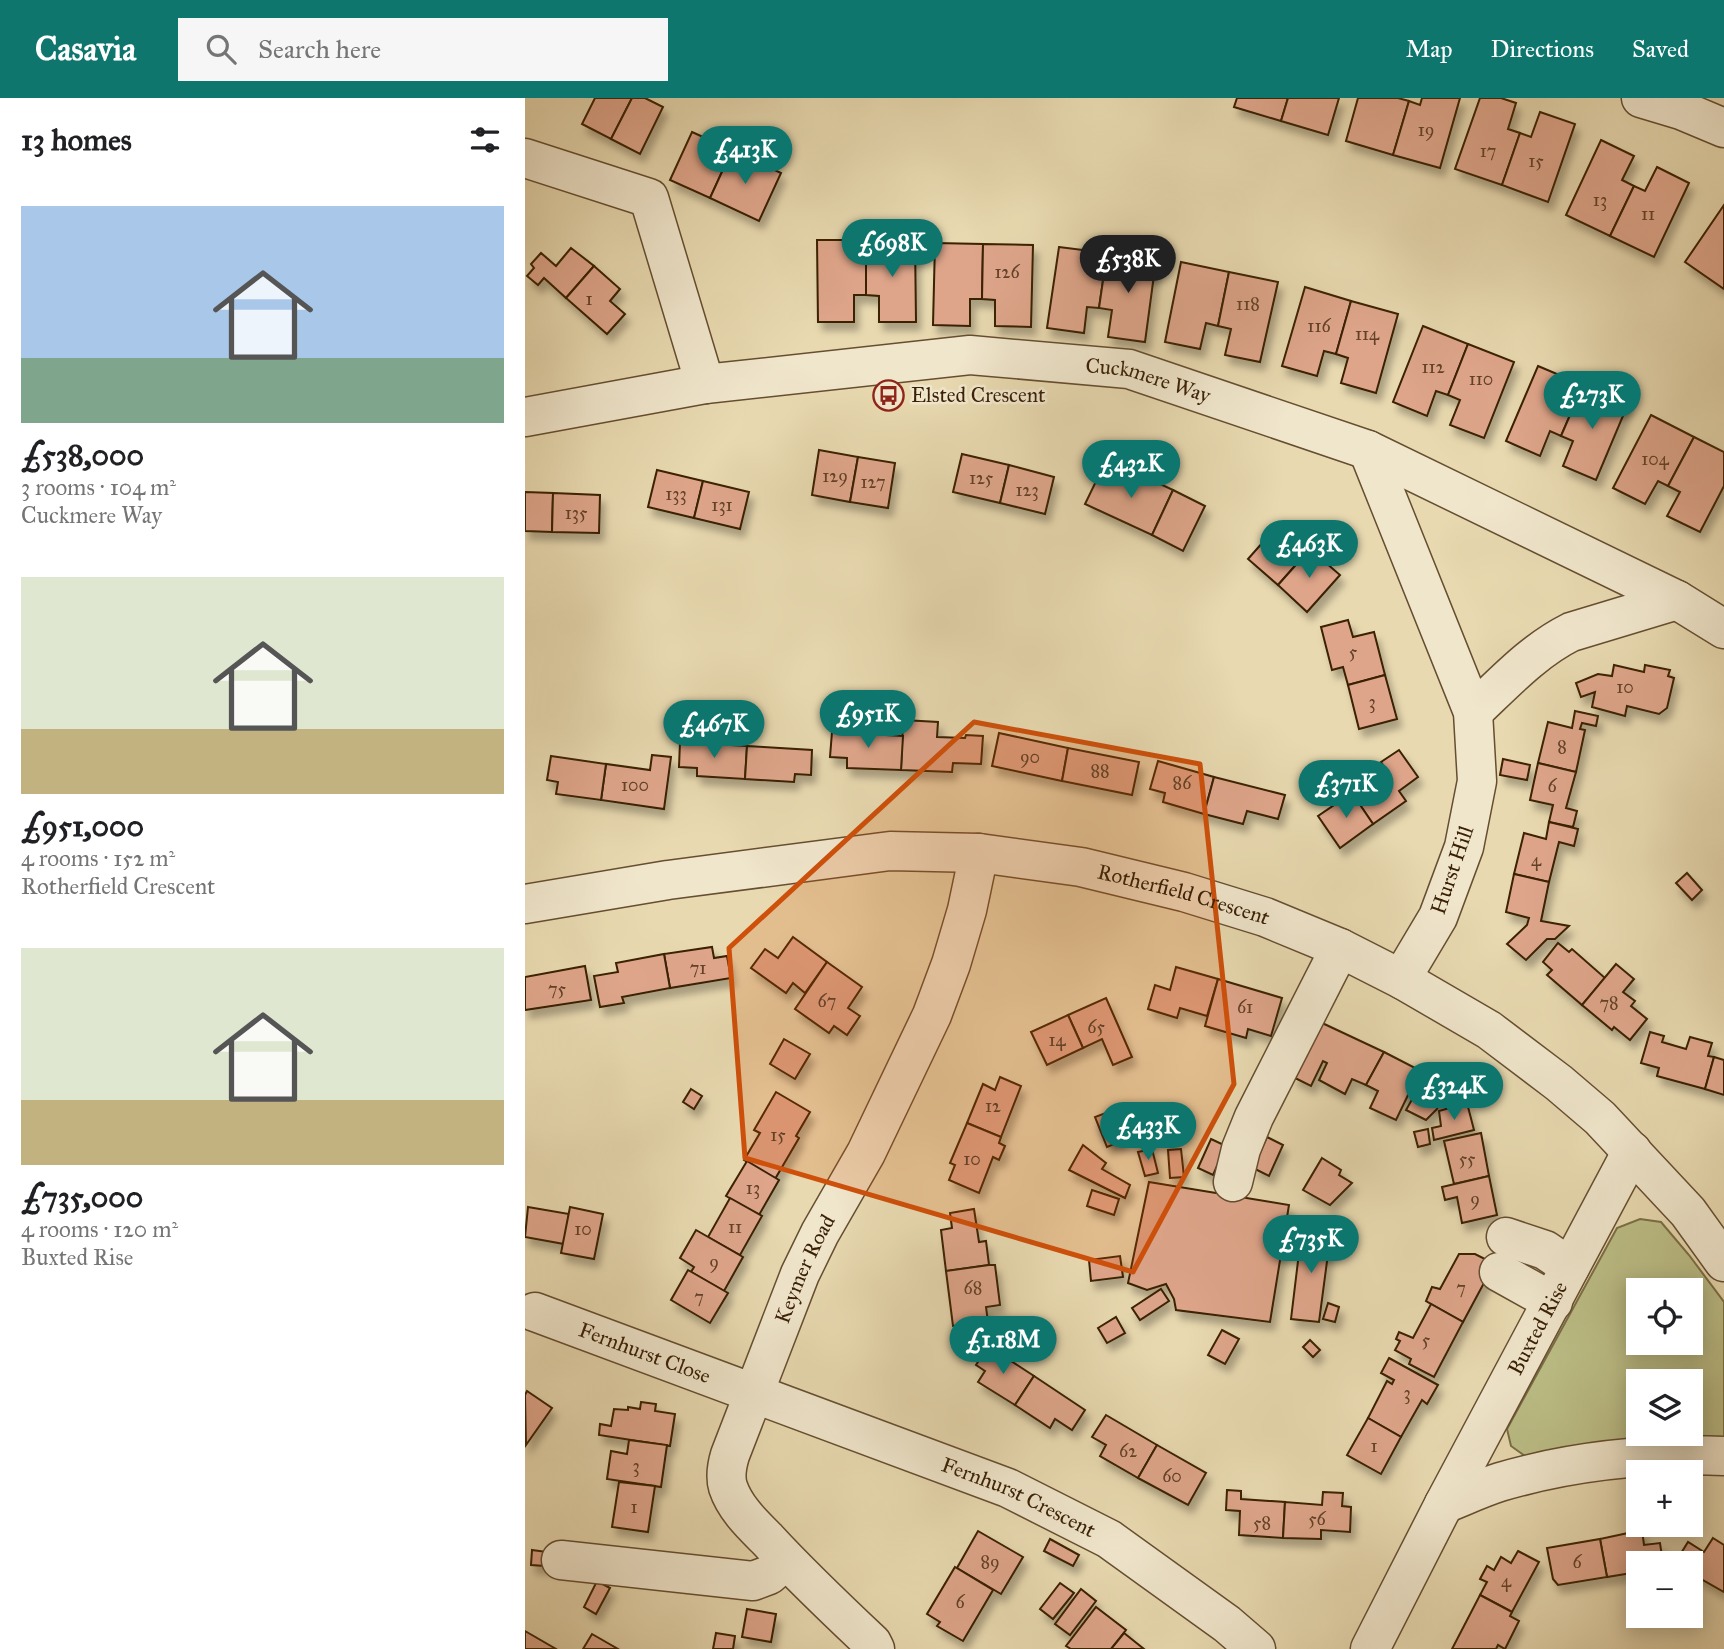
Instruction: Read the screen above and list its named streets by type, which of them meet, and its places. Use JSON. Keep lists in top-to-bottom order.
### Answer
{
  "streets": {
    "street": [
      "Cuckmere Way",
      "Hurst Hill",
      "Rotherfield Crescent",
      "Keymer Road",
      "Buxted Rise",
      "Fernhurst Close",
      "Fernhurst Crescent"
    ]
  },
  "crossings": [
    ["Cuckmere Way", "Hurst Hill"],
    ["Hurst Hill", "Rotherfield Crescent"],
    ["Rotherfield Crescent", "Keymer Road"],
    ["Rotherfield Crescent", "Buxted Rise"],
    ["Keymer Road", "Fernhurst Close"],
    ["Keymer Road", "Fernhurst Crescent"],
    ["Fernhurst Close", "Fernhurst Crescent"]
  ],
  "places": {
    "bus stop": ["Elsted Crescent"]
  },
  "house_numbers": [
    "19",
    "17",
    "15",
    "13",
    "11",
    "126",
    "1",
    "118",
    "116",
    "114",
    "112",
    "110",
    "104",
    "129",
    "125",
    "127",
    "123",
    "133",
    "131",
    "135",
    "5",
    "10",
    "3",
    "8",
    "90",
    "88",
    "86",
    "100",
    "6",
    "4",
    "71",
    "75",
    "67",
    "78",
    "61",
    "65",
    "14",
    "12",
    "15",
    "10",
    "55",
    "13",
    "9",
    "11",
    "10",
    "9",
    "68",
    "7",
    "7",
    "5",
    "3",
    "1",
    "62",
    "3",
    "60",
    "1",
    "56",
    "58",
    "89",
    "6",
    "4",
    "6"
  ],
  "page": {
    "header": "Casavia",
    "search": "Search here",
    "nav": ["Map", "Directions", "Saved"],
    "heading": "13 homes",
    "price": [
      "£413K",
      "£698K",
      "£538K",
      "£273K",
      "£432K",
      "£463K",
      "£951K",
      "£467K",
      "£371K",
      "£324K",
      "£433K",
      "£735K",
      "£1.18M"
    ],
    "list": [
      {
        "name": "£538,000",
        "note": "3 rooms · 104 m² · Cuckmere Way"
      },
      {
        "name": "£951,000",
        "note": "4 rooms · 152 m² · Rotherfield Crescent"
      },
      {
        "name": "£735,000",
        "note": "4 rooms · 120 m² · Buxted Rise"
      }
    ],
    "map_buttons": ["+", "−"]
  }
}
